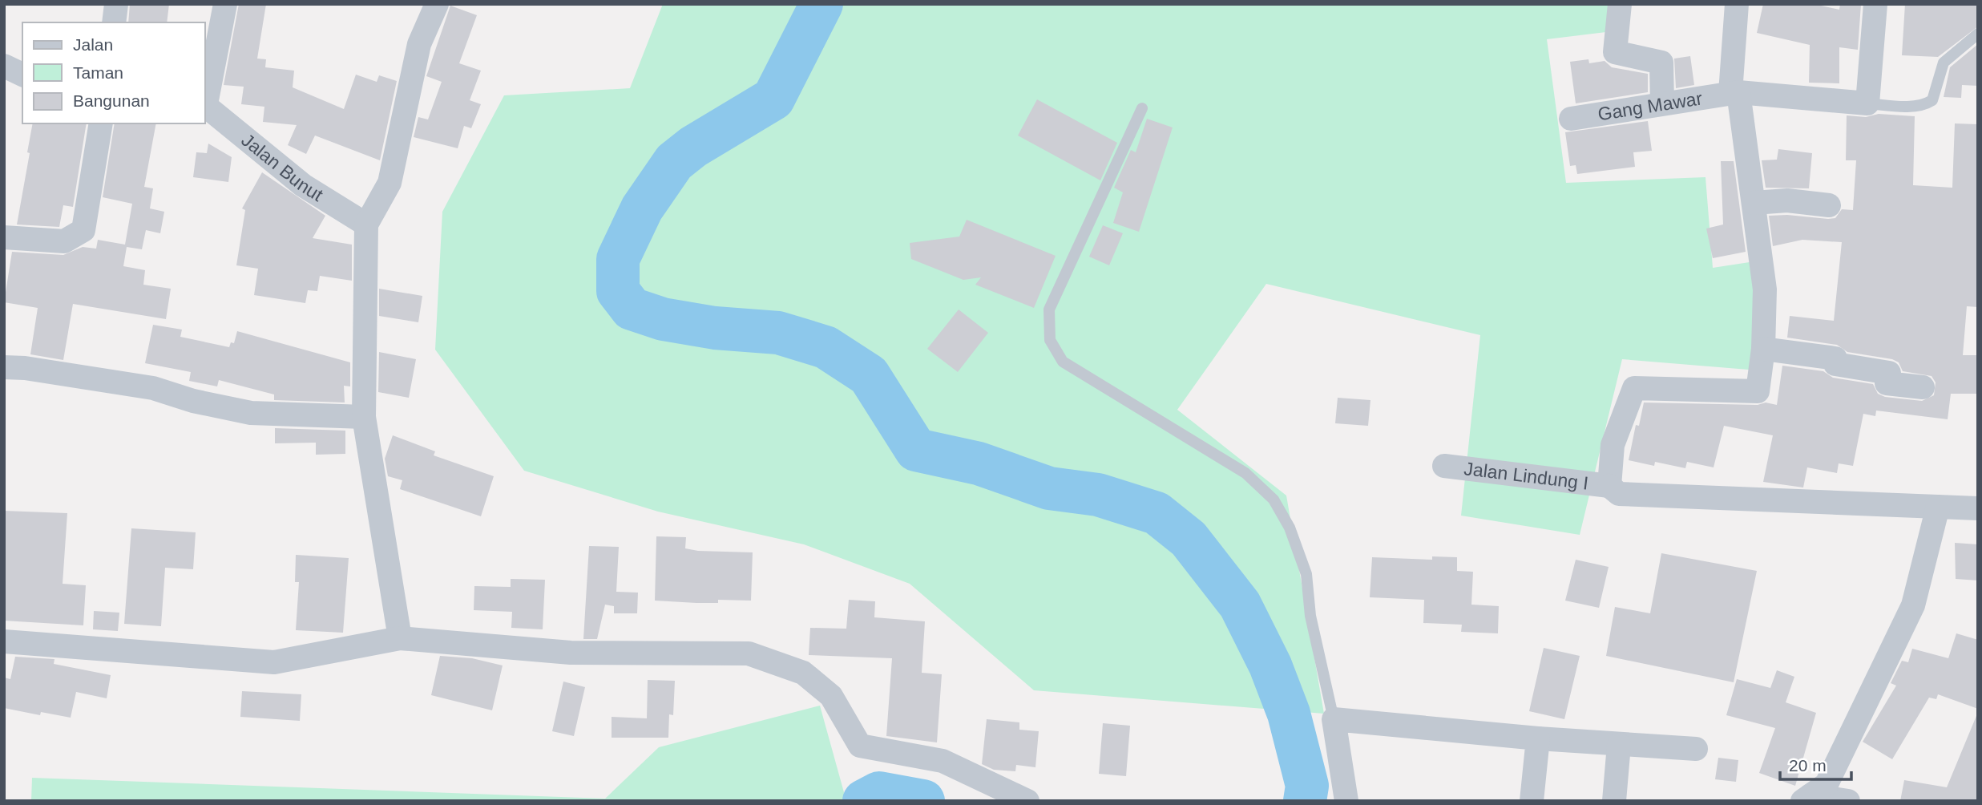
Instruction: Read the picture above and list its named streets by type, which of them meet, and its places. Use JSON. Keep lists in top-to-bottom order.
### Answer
{
  "streets": {
    "street": ["Gang Mawar", "Jalan Bunut", "Jalan Lindung I"]
  },
  "legend": ["Jalan", "Taman", "Bangunan"],
  "scale_bar": "20 m"
}
